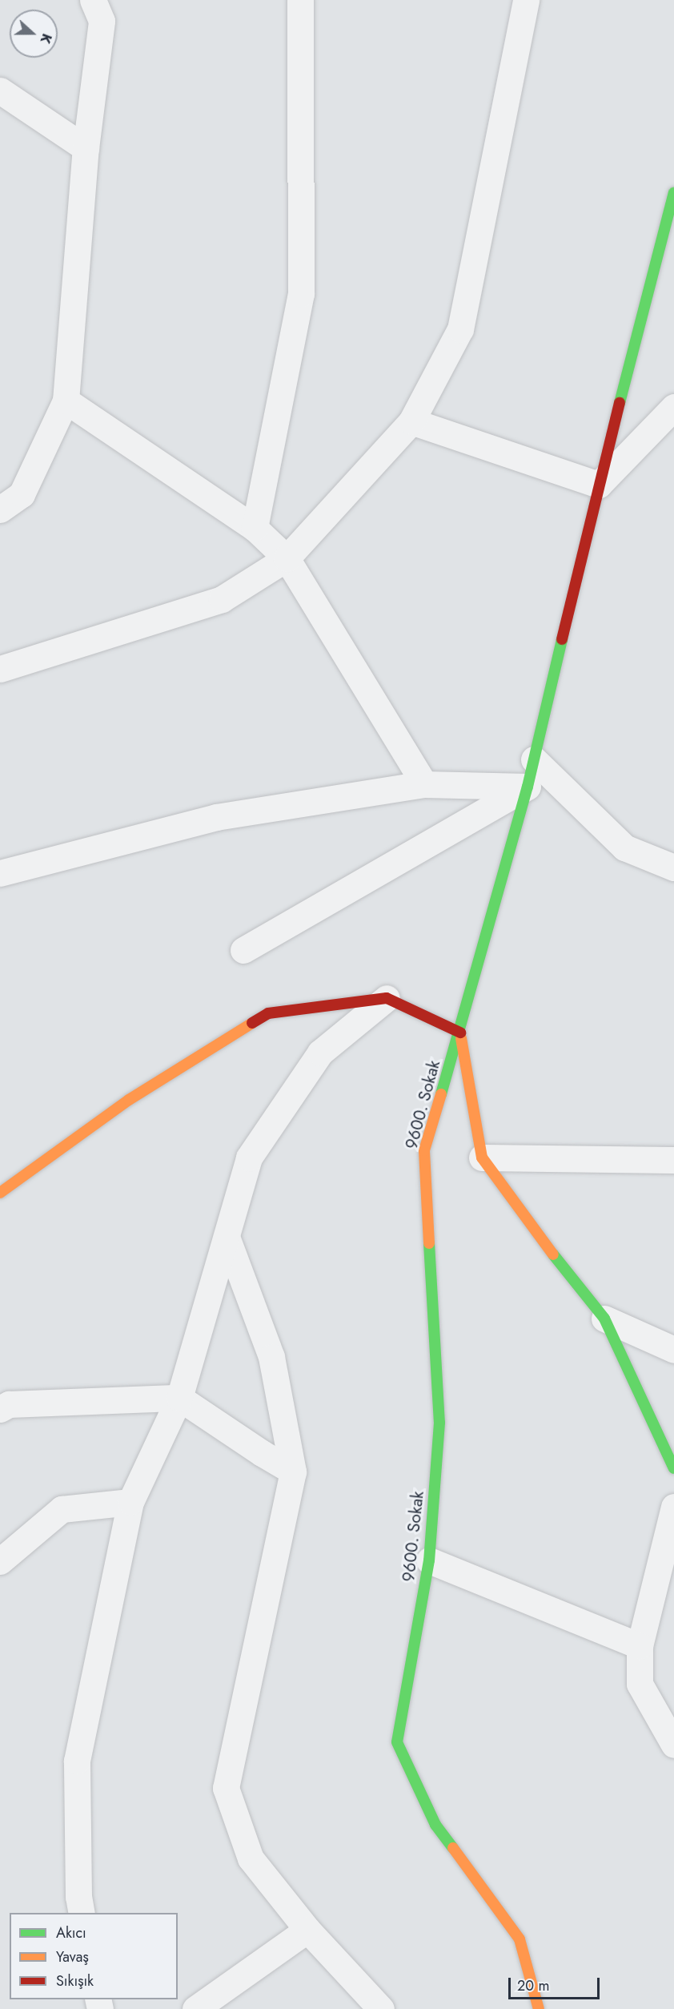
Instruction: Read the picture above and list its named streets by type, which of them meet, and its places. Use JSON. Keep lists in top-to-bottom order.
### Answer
{
  "streets": {
    "street": ["9600. Sokak"]
  },
  "legend": ["Akıcı", "Yavaş", "Sıkışık"],
  "scale_bar": "20 m",
  "north": "right"
}
